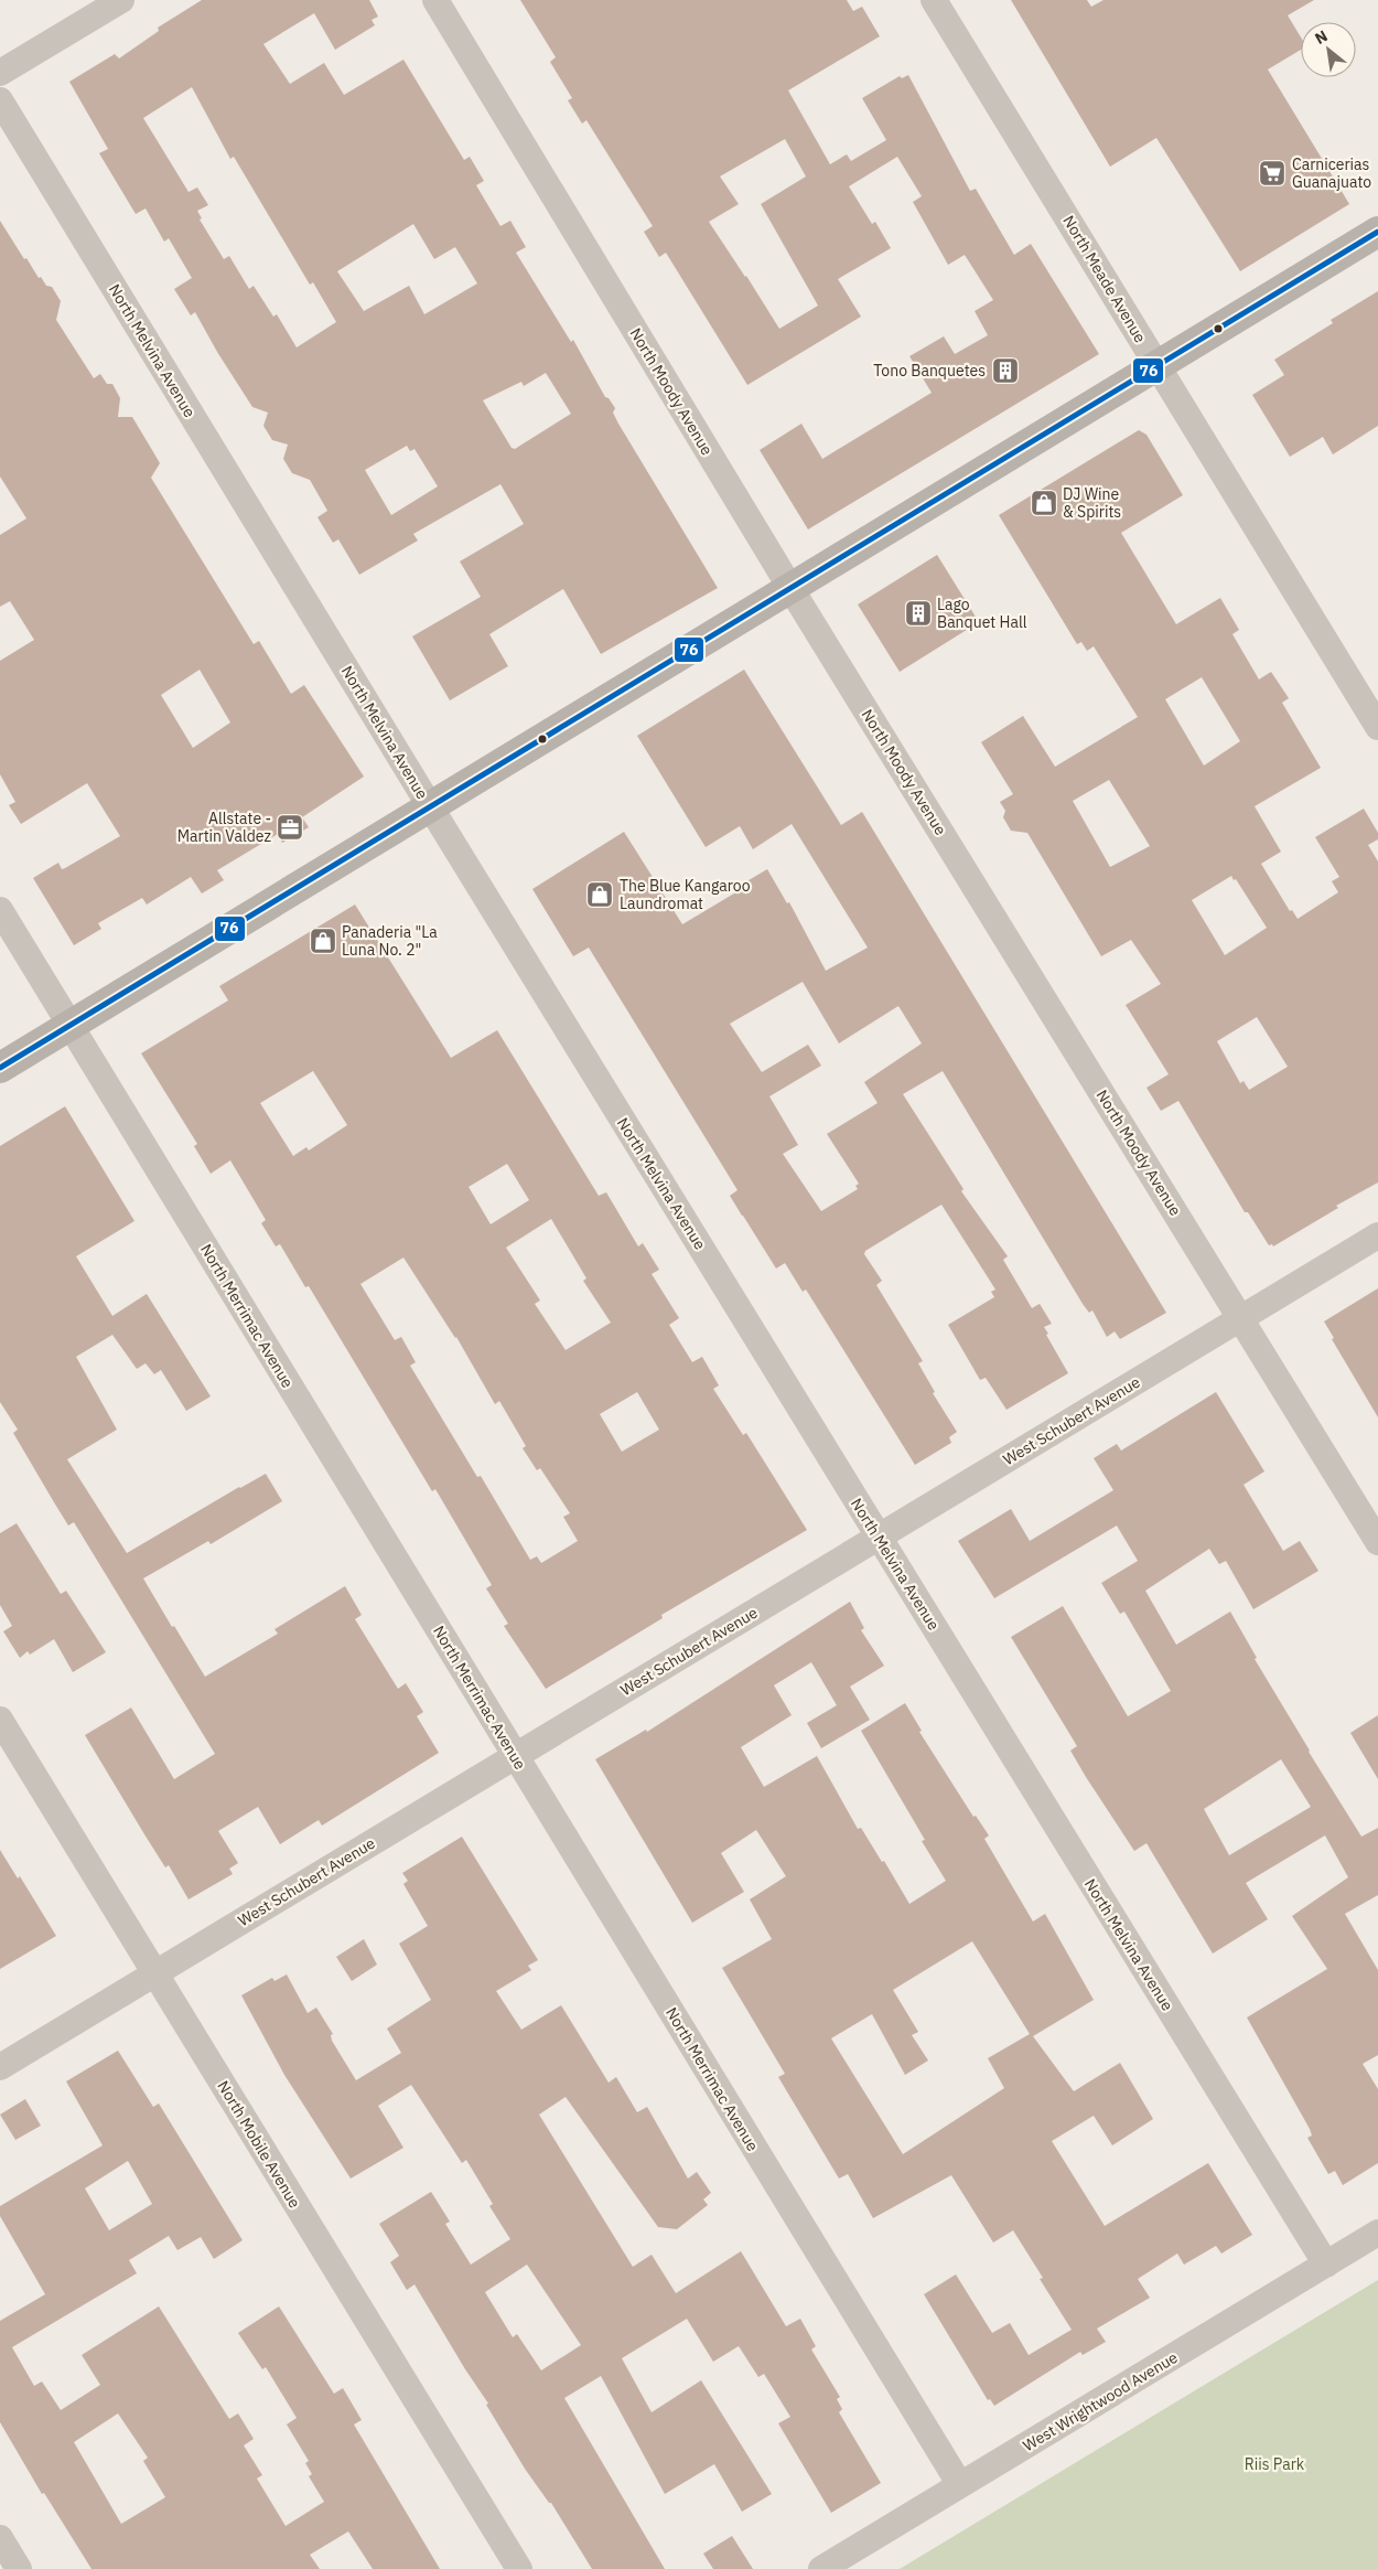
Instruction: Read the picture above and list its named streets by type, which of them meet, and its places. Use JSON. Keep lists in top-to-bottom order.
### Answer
{
  "streets": {
    "street": [
      "North Meade Avenue",
      "North Melvina Avenue",
      "North Moody Avenue",
      "North Merrimac Avenue",
      "West Schubert Avenue",
      "North Mobile Avenue",
      "West Wrightwood Avenue"
    ]
  },
  "crossings": [
    ["North Melvina Avenue", "West Schubert Avenue"],
    ["North Melvina Avenue", "West Wrightwood Avenue"],
    ["North Moody Avenue", "West Schubert Avenue"],
    ["North Merrimac Avenue", "West Schubert Avenue"],
    ["North Merrimac Avenue", "West Wrightwood Avenue"],
    ["West Schubert Avenue", "North Mobile Avenue"]
  ],
  "parks": ["Riis Park"],
  "places": {
    "supermarket": ["Carnicerias Guanajuato"],
    "building": ["Tono Banquetes", "Lago Banquet Hall"],
    "shop": ["DJ Wine & Spirits", "The Blue Kangaroo Laundromat", "Panaderia \"La Luna No. 2\""],
    "office": ["Allstate - Martin Valdez"]
  },
  "lines": ["transit line 76"],
  "north": "top left"
}
